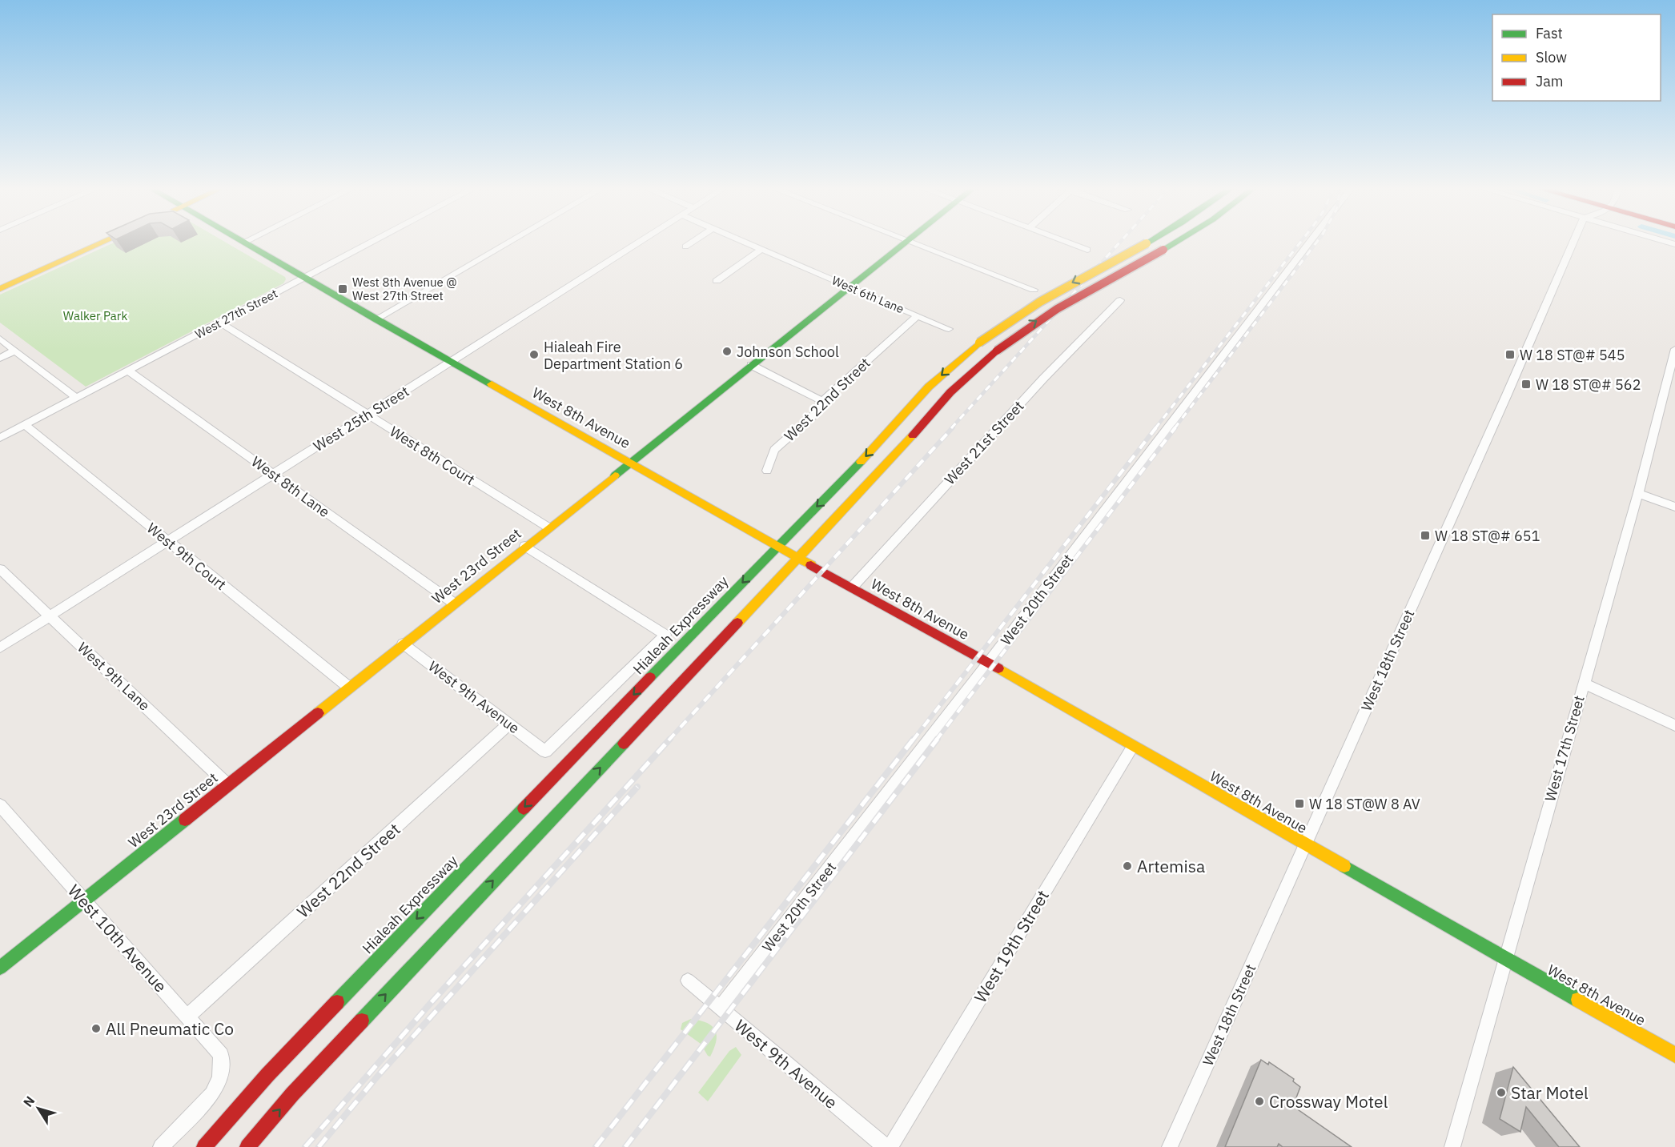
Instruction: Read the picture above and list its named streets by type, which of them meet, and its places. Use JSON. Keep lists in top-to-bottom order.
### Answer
{
  "streets": {
    "street": [
      "West 6th Lane",
      "West 27th Street",
      "West 22nd Street",
      "West 8th Avenue",
      "West 25th Street",
      "West 21st Street",
      "West 8th Court",
      "West 8th Lane",
      "West 9th Court",
      "West 23rd Street",
      "West 20th Street",
      "Hialeah Expressway",
      "West 18th Street",
      "West 9th Lane",
      "West 9th Avenue",
      "West 17th Street",
      "West 10th Avenue",
      "West 19th Street"
    ]
  },
  "crossings": [
    ["West 6th Lane", "West 22nd Street"],
    ["West 6th Lane", "West 23rd Street"],
    ["West 27th Street", "West 8th Avenue"],
    ["West 27th Street", "West 8th Court"],
    ["West 27th Street", "West 8th Lane"],
    ["West 27th Street", "West 9th Court"],
    ["West 22nd Street", "West 9th Avenue"],
    ["West 22nd Street", "West 10th Avenue"],
    ["West 8th Avenue", "West 25th Street"],
    ["West 8th Avenue", "West 21st Street"],
    ["West 8th Avenue", "West 23rd Street"],
    ["West 8th Avenue", "West 20th Street"],
    ["West 8th Avenue", "Hialeah Expressway"],
    ["West 8th Avenue", "West 18th Street"],
    ["West 8th Avenue", "West 17th Street"],
    ["West 8th Avenue", "West 19th Street"],
    ["West 25th Street", "West 8th Court"],
    ["West 25th Street", "West 8th Lane"],
    ["West 25th Street", "West 9th Court"],
    ["West 25th Street", "West 9th Lane"],
    ["West 8th Court", "West 23rd Street"],
    ["West 8th Lane", "West 23rd Street"],
    ["West 9th Court", "West 23rd Street"],
    ["West 23rd Street", "West 9th Lane"],
    ["West 23rd Street", "West 9th Avenue"],
    ["West 23rd Street", "West 10th Avenue"],
    ["West 20th Street", "West 9th Avenue"]
  ],
  "parks": ["Walker Park"],
  "places": {
    "transit": [
      "West 8th Avenue @ West 27th Street",
      "W 18 ST@# 545",
      "W 18 ST@# 562",
      "W 18 ST@# 651",
      "W 18 ST@W 8 AV"
    ],
    "other": [
      "Johnson School",
      "Hialeah Fire Department Station 6",
      "Artemisa",
      "All Pneumatic Co",
      "Star Motel",
      "Crossway Motel"
    ]
  },
  "legend": ["Fast", "Slow", "Jam"],
  "north": "top left"
}
